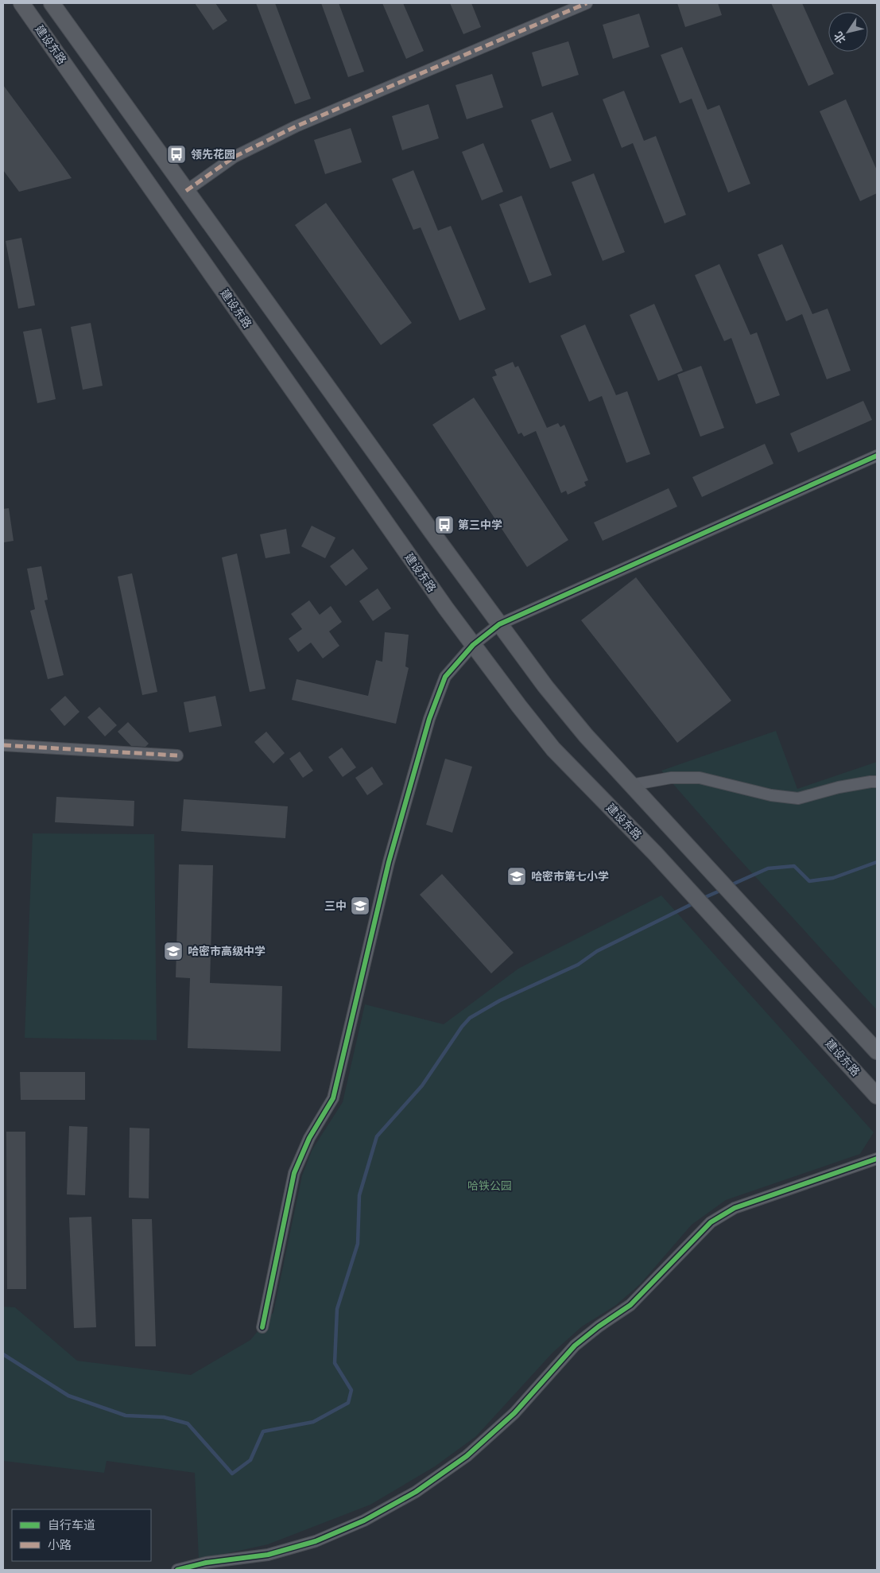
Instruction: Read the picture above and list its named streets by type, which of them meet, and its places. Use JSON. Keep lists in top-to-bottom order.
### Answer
{
  "streets": {
    "main road": ["建设东路"]
  },
  "parks": ["哈铁公园"],
  "places": {
    "bus stop": ["领先花园", "第三中学"],
    "school or university": ["哈密市第七小学", "三中", "哈密市高级中学"]
  },
  "legend": ["自行车道", "小路"],
  "north": "bottom left"
}
